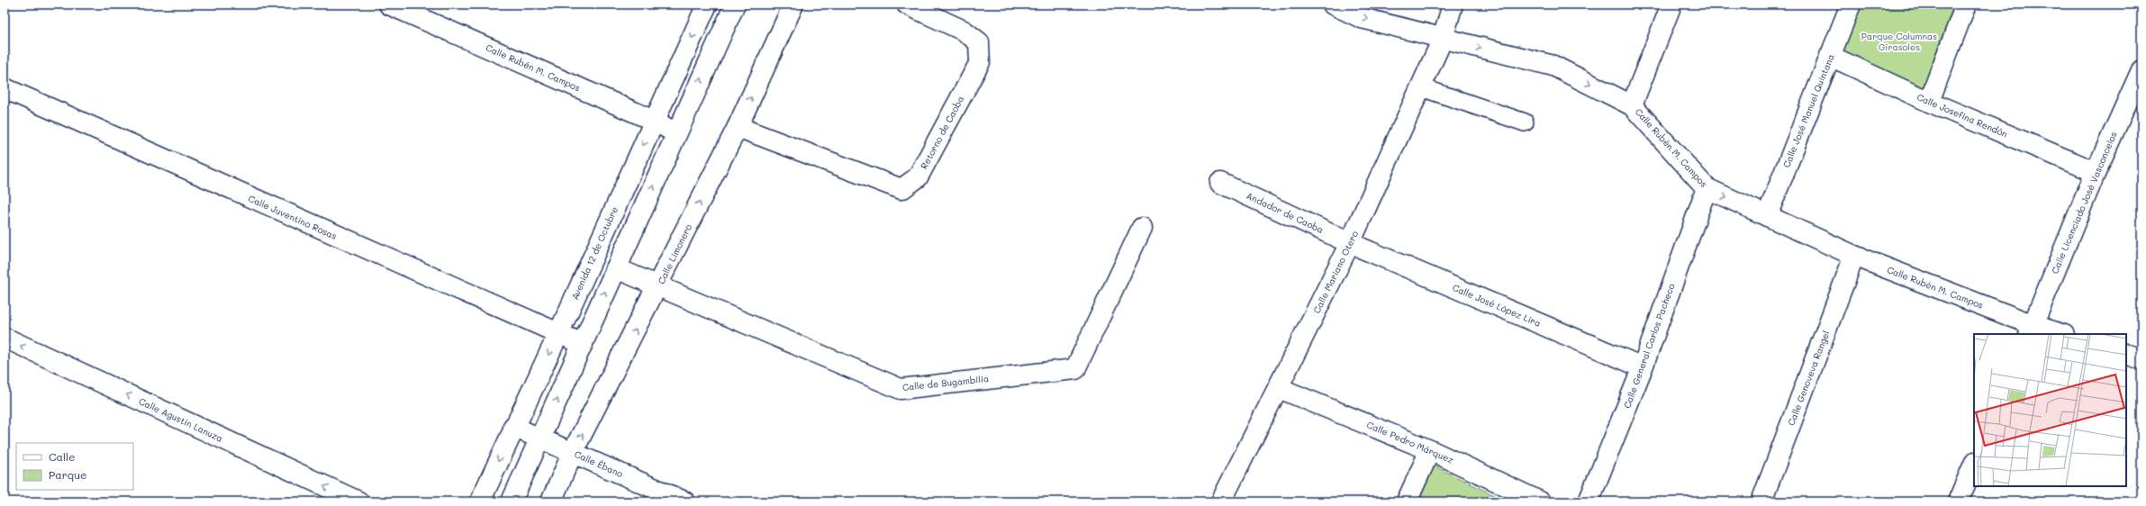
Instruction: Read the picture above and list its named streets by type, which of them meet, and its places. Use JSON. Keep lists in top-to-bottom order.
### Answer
{
  "streets": {
    "street": [
      "Calle Rubén M. Campos",
      "Calle José Manuel Quintana",
      "Calle Josefina Rendón",
      "Retorno de Caoba",
      "Calle Licenciado José Vasconcelos",
      "Andador de Caoba",
      "Calle Juventino Rosas",
      "Avenida 12 de Octubre",
      "Calle Limonero",
      "Calle Mariano Otero",
      "Calle José López Lira",
      "Calle General Carlos Pacheco",
      "Calle Genoveva Rangel",
      "Calle de Bugambilia",
      "Calle Agustín Lanuza",
      "Calle Pedro Márquez",
      "Calle Ébano"
    ]
  },
  "crossings": [
    ["Calle Rubén M. Campos", "Calle José Manuel Quintana"],
    ["Calle Rubén M. Campos", "Calle Licenciado José Vasconcelos"],
    ["Calle Rubén M. Campos", "Avenida 12 de Octubre"],
    ["Calle Rubén M. Campos", "Calle Mariano Otero"],
    ["Calle Rubén M. Campos", "Calle General Carlos Pacheco"],
    ["Calle Rubén M. Campos", "Calle Genoveva Rangel"],
    ["Calle José Manuel Quintana", "Calle Josefina Rendón"],
    ["Calle Josefina Rendón", "Calle Licenciado José Vasconcelos"],
    ["Retorno de Caoba", "Calle Limonero"],
    ["Andador de Caoba", "Calle Mariano Otero"],
    ["Andador de Caoba", "Calle José López Lira"],
    ["Calle Juventino Rosas", "Avenida 12 de Octubre"],
    ["Avenida 12 de Octubre", "Calle Ébano"],
    ["Calle Limonero", "Calle de Bugambilia"],
    ["Calle Limonero", "Calle Ébano"],
    ["Calle Mariano Otero", "Calle José López Lira"],
    ["Calle Mariano Otero", "Calle Pedro Márquez"],
    ["Calle José López Lira", "Calle General Carlos Pacheco"]
  ],
  "one_way": ["Calle Agustín Lanuza"],
  "parks": ["Parque Columnas Girasoles"],
  "legend": ["Calle", "Parque"]
}
